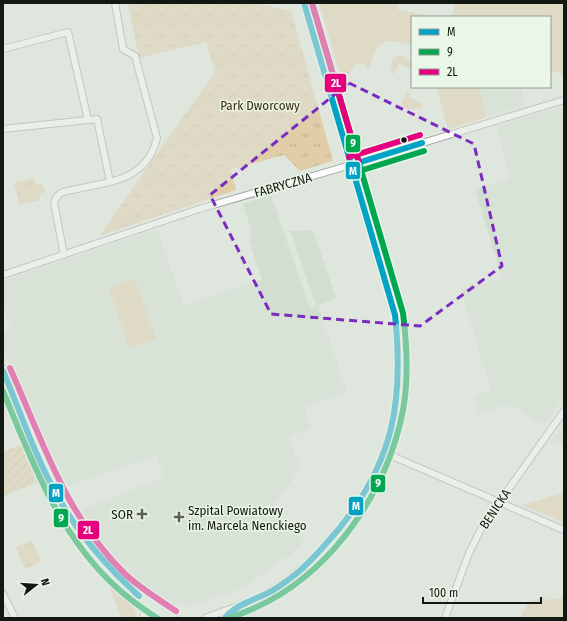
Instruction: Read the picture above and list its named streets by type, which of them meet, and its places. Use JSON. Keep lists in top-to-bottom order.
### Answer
{
  "streets": {
    "street": ["FABRYCZNA", "BENICKA"]
  },
  "parks": ["Park Dworcowy"],
  "places": {
    "health": ["SOR", "Szpital Powiatowy im. Marcela Nenckiego"]
  },
  "lines": ["transit line M", "transit line 9", "transit line 2L"],
  "legend": ["M", "9", "2L"],
  "scale_bar": "100 m",
  "north": "right"
}
